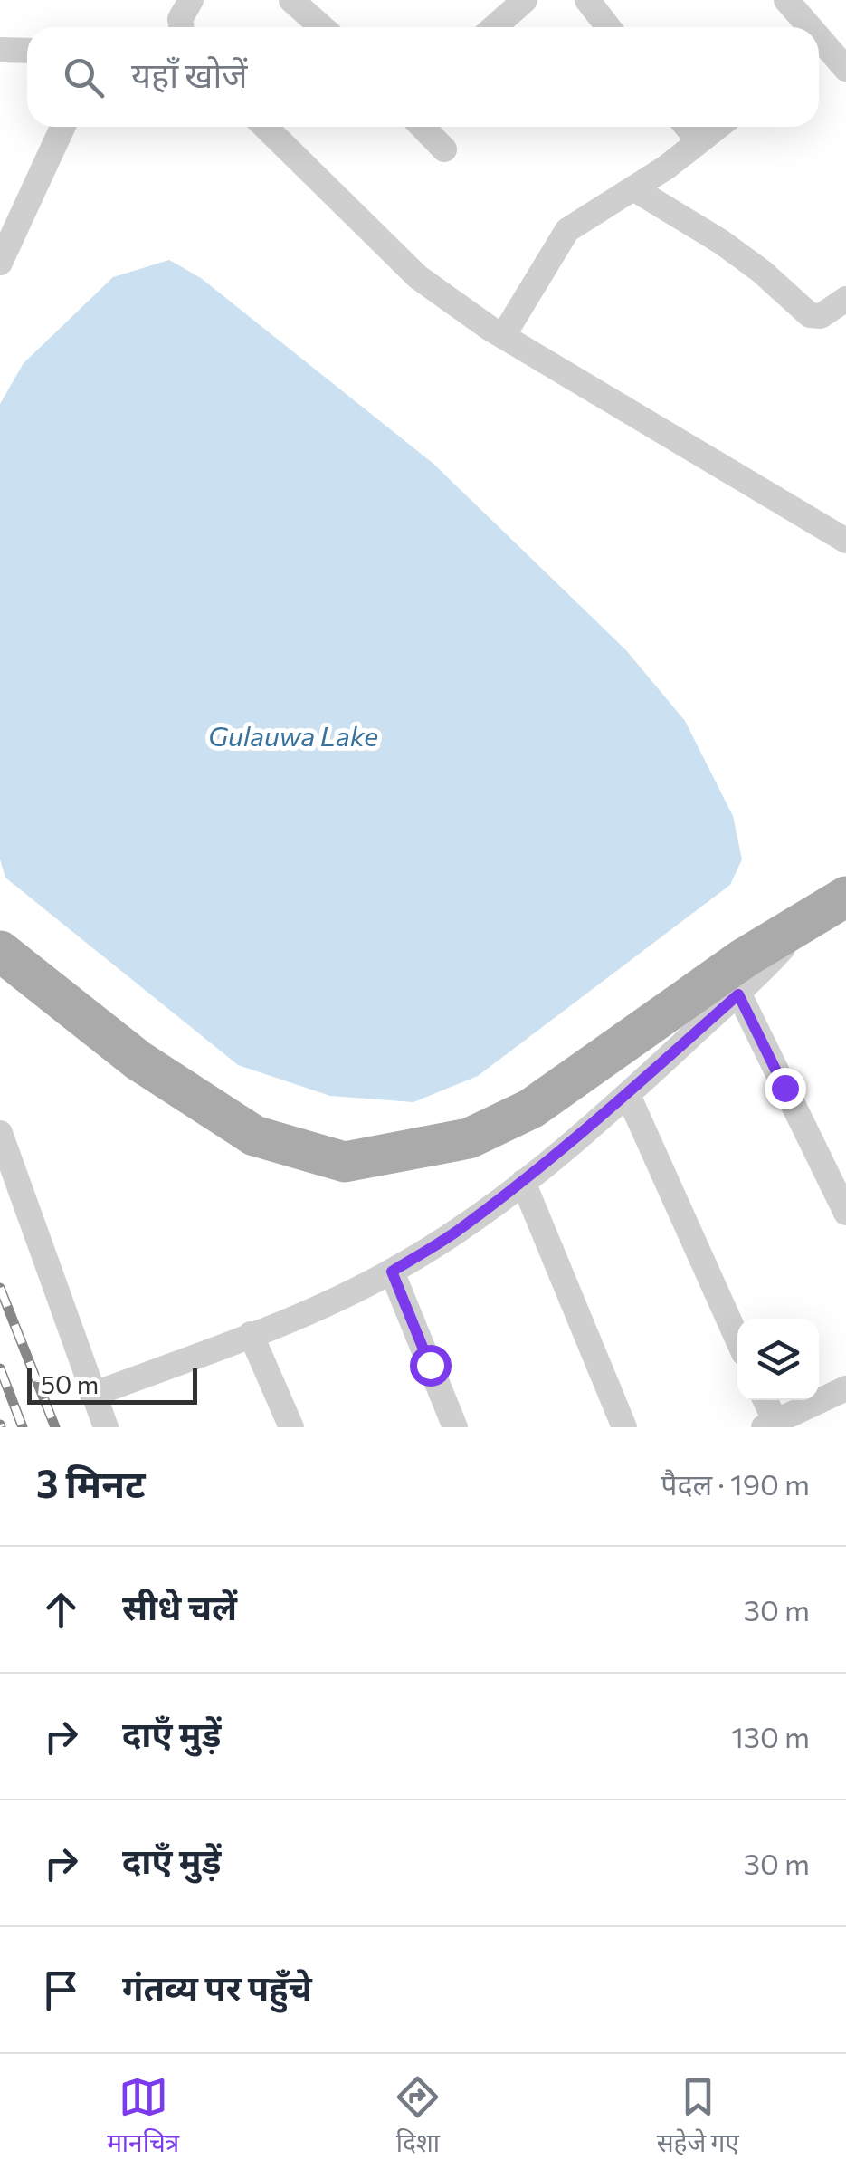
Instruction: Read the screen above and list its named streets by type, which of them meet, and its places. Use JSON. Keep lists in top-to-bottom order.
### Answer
{
  "water": ["Gulauwa Lake"],
  "scale_bar": "50 m",
  "page": {
    "search": "यहाँ खोजें",
    "scale": "50 m",
    "heading": ["3 मिनट", "पैदल · 190 m"],
    "list": [
      ["सीधे चलें", "30 m"],
      ["दाएँ मुड़ें", "130 m"],
      ["दाएँ मुड़ें", "30 m"],
      "गंतव्य पर पहुँचे"
    ],
    "nav": ["मानचित्र", "दिशा", "सहेजे गए"]
  }
}
